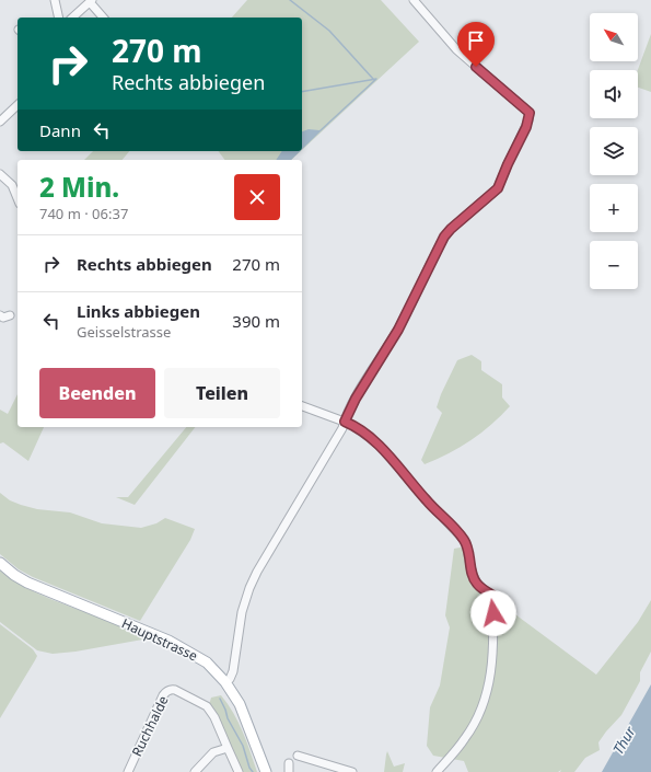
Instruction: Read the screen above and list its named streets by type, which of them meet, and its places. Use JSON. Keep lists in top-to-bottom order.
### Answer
{
  "streets": {
    "main road": ["Hauptstrasse"],
    "street": ["Ruchhalde"]
  },
  "water": ["Thur"],
  "north": "top left",
  "page": {
    "map_buttons": ["+", "−"],
    "turn": ["270 m", "Rechts abbiegen"],
    "then": "Dann",
    "heading": ["2 Min.", "740 m · 06:37"],
    "list": [
      {
        "name": "Rechts abbiegen",
        "value": "270 m"
      },
      {
        "name": "Links abbiegen",
        "note": "Geisselstrasse",
        "value": "390 m"
      }
    ],
    "buttons": ["Beenden", "Teilen"]
  }
}
